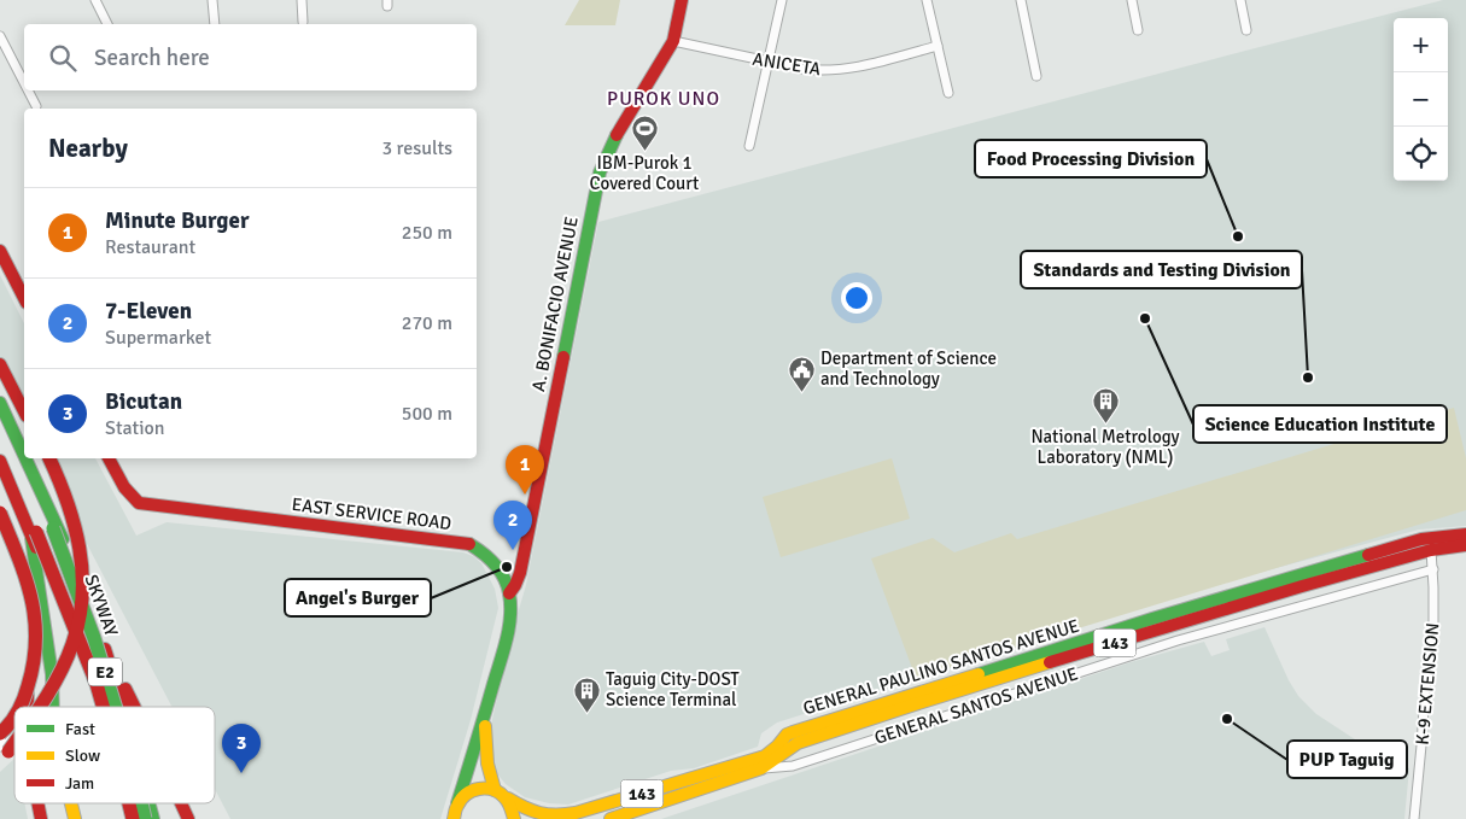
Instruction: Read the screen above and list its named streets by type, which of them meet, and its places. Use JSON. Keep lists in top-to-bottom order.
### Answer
{
  "streets": {
    "main road": [
      "A. BONIFACIO AVENUE",
      "EAST SERVICE ROAD",
      "SKYWAY",
      "143",
      "GENERAL PAULINO SANTOS AVENUE",
      "E2"
    ],
    "street": ["ANICETA", "K-9 EXTENSION", "GENERAL SANTOS AVENUE"]
  },
  "crossings": [
    ["ANICETA", "A. BONIFACIO AVENUE"],
    ["A. BONIFACIO AVENUE", "EAST SERVICE ROAD"],
    ["EAST SERVICE ROAD", "143"],
    ["143", "GENERAL PAULINO SANTOS AVENUE"],
    ["GENERAL PAULINO SANTOS AVENUE", "K-9 EXTENSION"],
    ["GENERAL PAULINO SANTOS AVENUE", "GENERAL SANTOS AVENUE"],
    ["K-9 EXTENSION", "GENERAL SANTOS AVENUE"]
  ],
  "districts": ["PUROK UNO"],
  "places": {
    "sports": ["IBM-Purok 1 Covered Court"],
    "other": [
      "Food Processing Division",
      "Science Education Institute",
      "Standards and Testing Division",
      "Angel's Burger",
      "PUP Taguig"
    ],
    "public building": ["Department of Science and Technology"],
    "building": ["National Metrology Laboratory (NML)", "Taguig City-DOST Science Terminal"]
  },
  "legend": ["Fast", "Slow", "Jam"],
  "page": {
    "map_buttons": ["+", "−"],
    "search": "Search here",
    "heading": ["Nearby", "3 results"],
    "list": [
      {
        "mark": "1",
        "name": "Minute Burger",
        "note": "Restaurant",
        "value": "250 m"
      },
      {
        "mark": "2",
        "name": "7-Eleven",
        "note": "Supermarket",
        "value": "270 m"
      },
      {
        "mark": "3",
        "name": "Bicutan",
        "note": "Station",
        "value": "500 m"
      }
    ],
    "pins": ["1", "2", "3"]
  }
}
